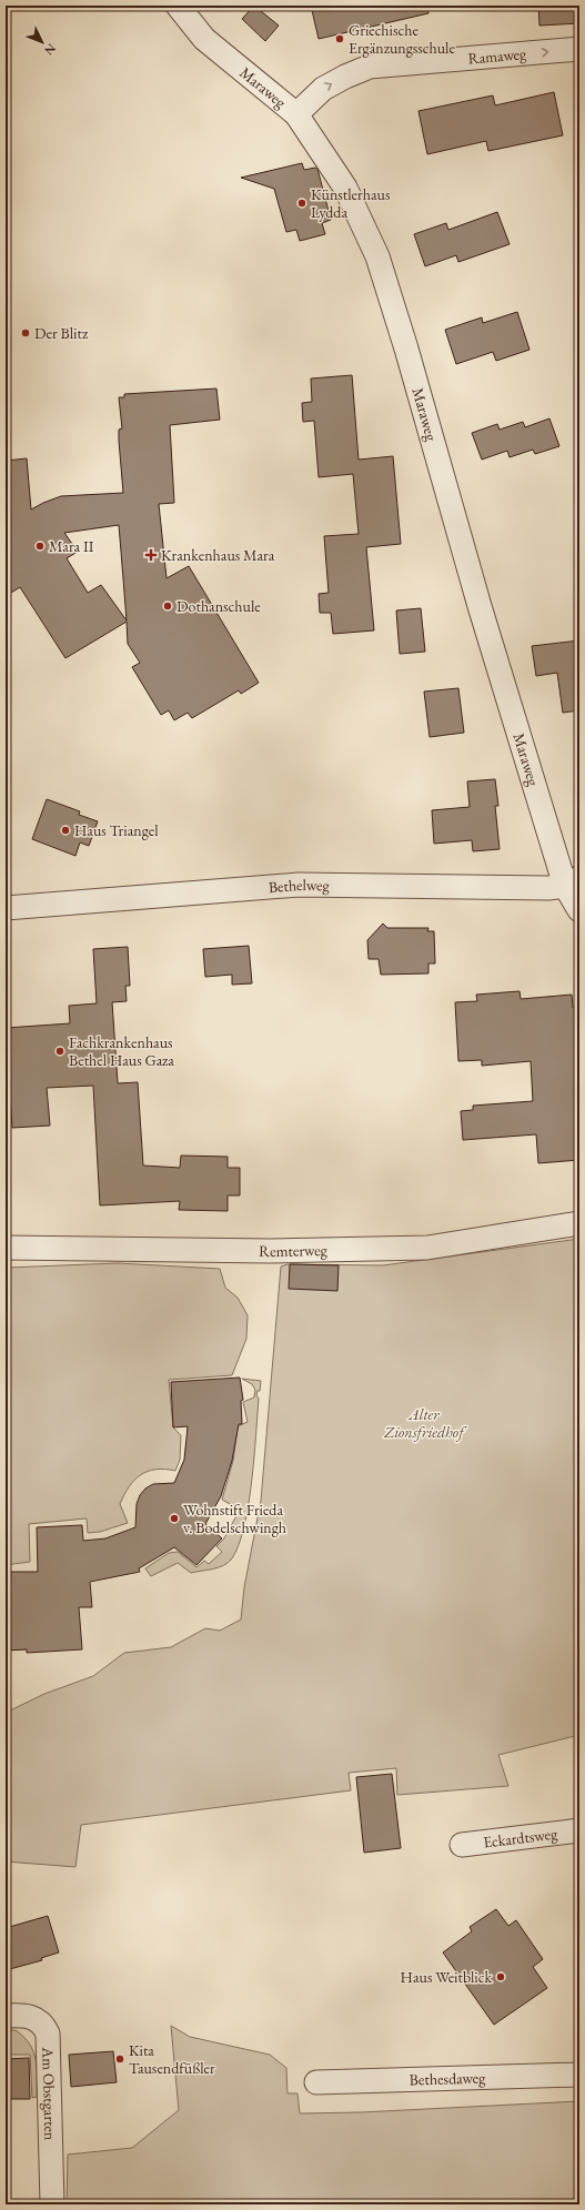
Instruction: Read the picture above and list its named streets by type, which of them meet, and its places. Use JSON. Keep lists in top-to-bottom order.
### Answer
{
  "streets": {
    "street": [
      "Ramaweg",
      "Maraweg",
      "Bethelweg",
      "Remterweg",
      "Eckardtsweg",
      "Bethesdaweg",
      "Am Obstgarten"
    ]
  },
  "crossings": [
    ["Ramaweg", "Maraweg"],
    ["Maraweg", "Bethelweg"]
  ],
  "one_way": ["Ramaweg"],
  "parks": ["Alter Zionsfriedhof"],
  "places": {
    "other": [
      "Griechische Ergänzungsschule",
      "Künstlerhaus Lydda",
      "Der Blitz",
      "Mara II",
      "Dothanschule",
      "Haus Triangel",
      "Fachkrankenhaus Bethel Haus Gaza",
      "Wohnstift Frieda v. Bodelschwingh",
      "Haus Weitblick",
      "Kita Tausendfüßler"
    ],
    "health": ["Krankenhaus Mara"]
  },
  "north": "bottom right"
}
